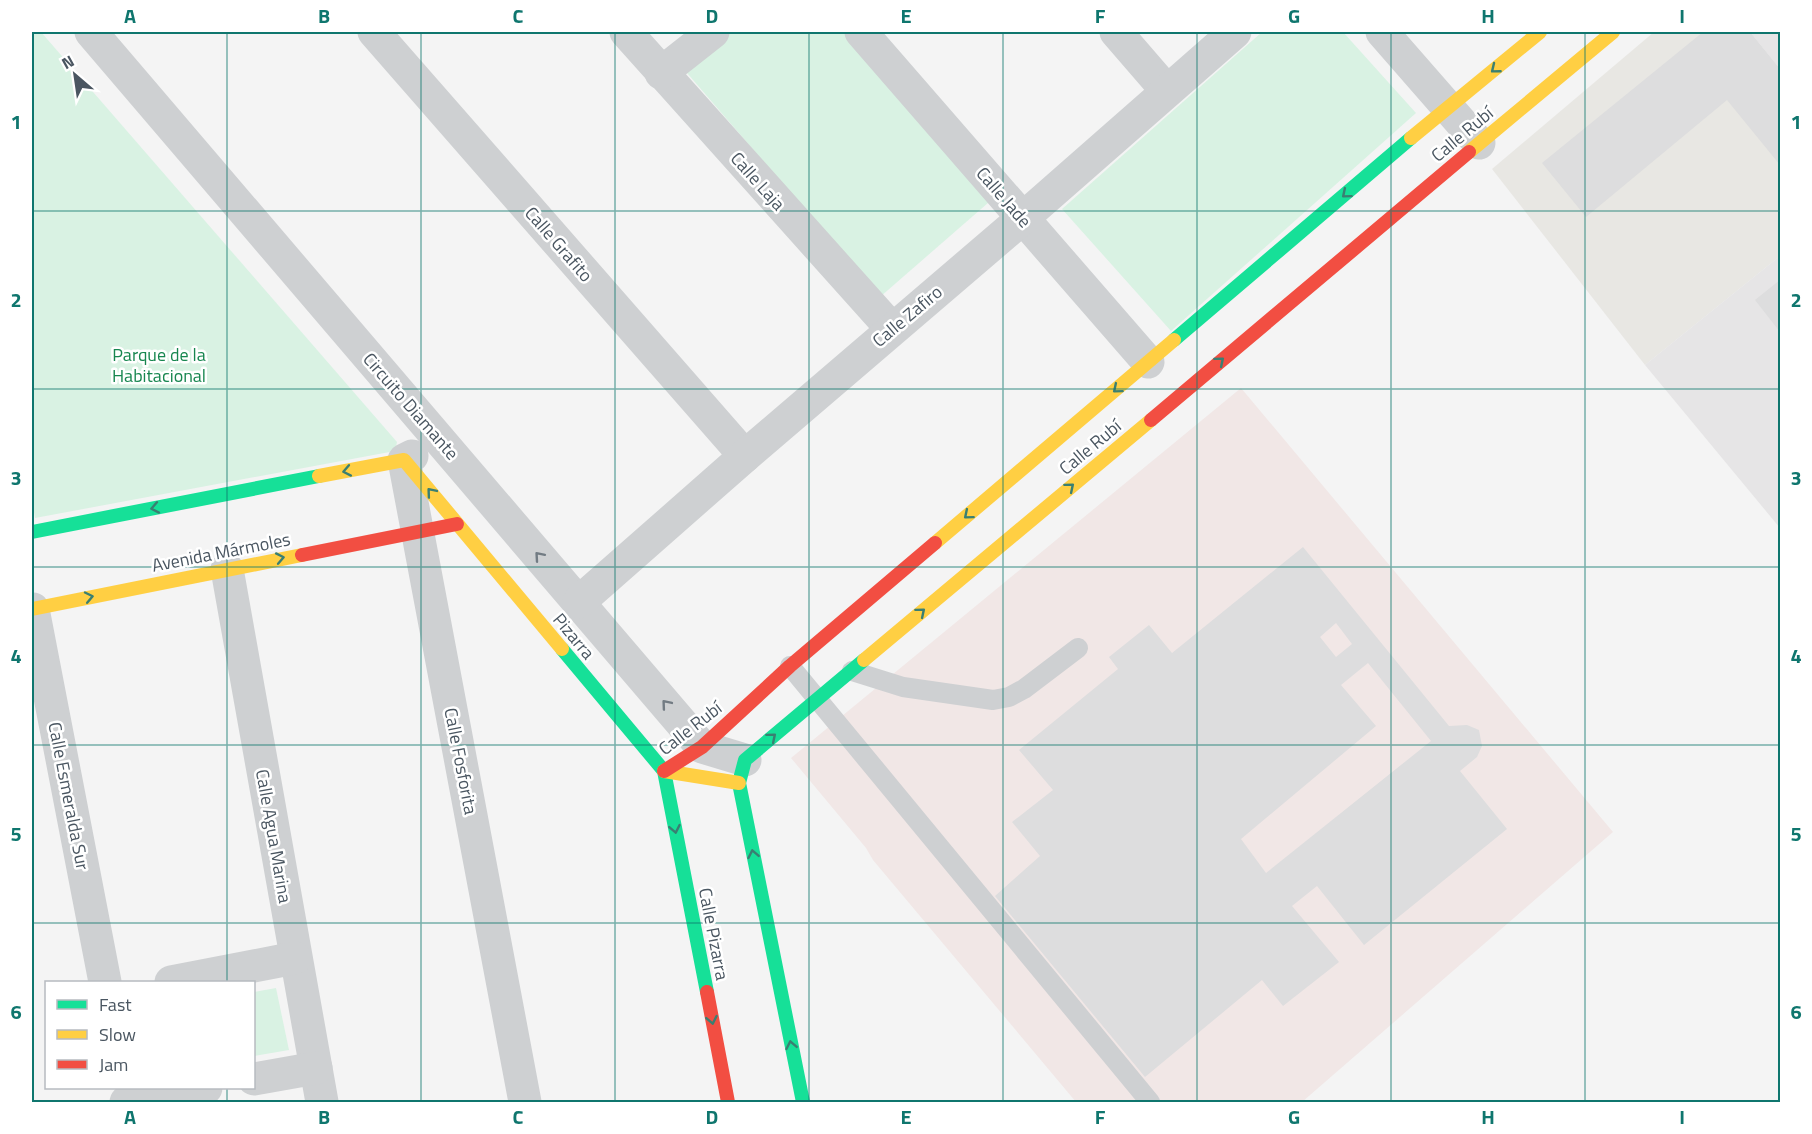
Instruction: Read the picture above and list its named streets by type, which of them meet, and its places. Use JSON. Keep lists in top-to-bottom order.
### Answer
{
  "streets": {
    "street": [
      "Calle Rubí",
      "Calle Laja",
      "Calle Jade",
      "Calle Grafito",
      "Calle Zafiro",
      "Circuito Diamante",
      "Avenida Mármoles",
      "Pizarra",
      "Calle Fosforita",
      "Calle Esmeralda Sur",
      "Calle Agua Marina",
      "Calle Pizarra"
    ]
  },
  "crossings": [
    ["Calle Rubí", "Calle Jade"],
    ["Calle Rubí", "Circuito Diamante"],
    ["Calle Rubí", "Pizarra"],
    ["Calle Rubí", "Calle Pizarra"],
    ["Calle Laja", "Calle Zafiro"],
    ["Calle Jade", "Calle Zafiro"],
    ["Calle Grafito", "Calle Zafiro"],
    ["Calle Zafiro", "Circuito Diamante"],
    ["Avenida Mármoles", "Calle Fosforita"],
    ["Avenida Mármoles", "Calle Esmeralda Sur"],
    ["Avenida Mármoles", "Calle Agua Marina"],
    ["Pizarra", "Calle Fosforita"],
    ["Pizarra", "Calle Pizarra"]
  ],
  "one_way": ["Circuito Diamante"],
  "parks": ["Parque de la Habitacional"],
  "legend": ["Fast", "Slow", "Jam"],
  "north": "top left",
  "grid": {
    "columns": [
      "A",
      "B",
      "C",
      "D",
      "E",
      "F",
      "G",
      "H",
      "I"
    ],
    "rows": [
      "1",
      "2",
      "3",
      "4",
      "5",
      "6"
    ]
  }
}
